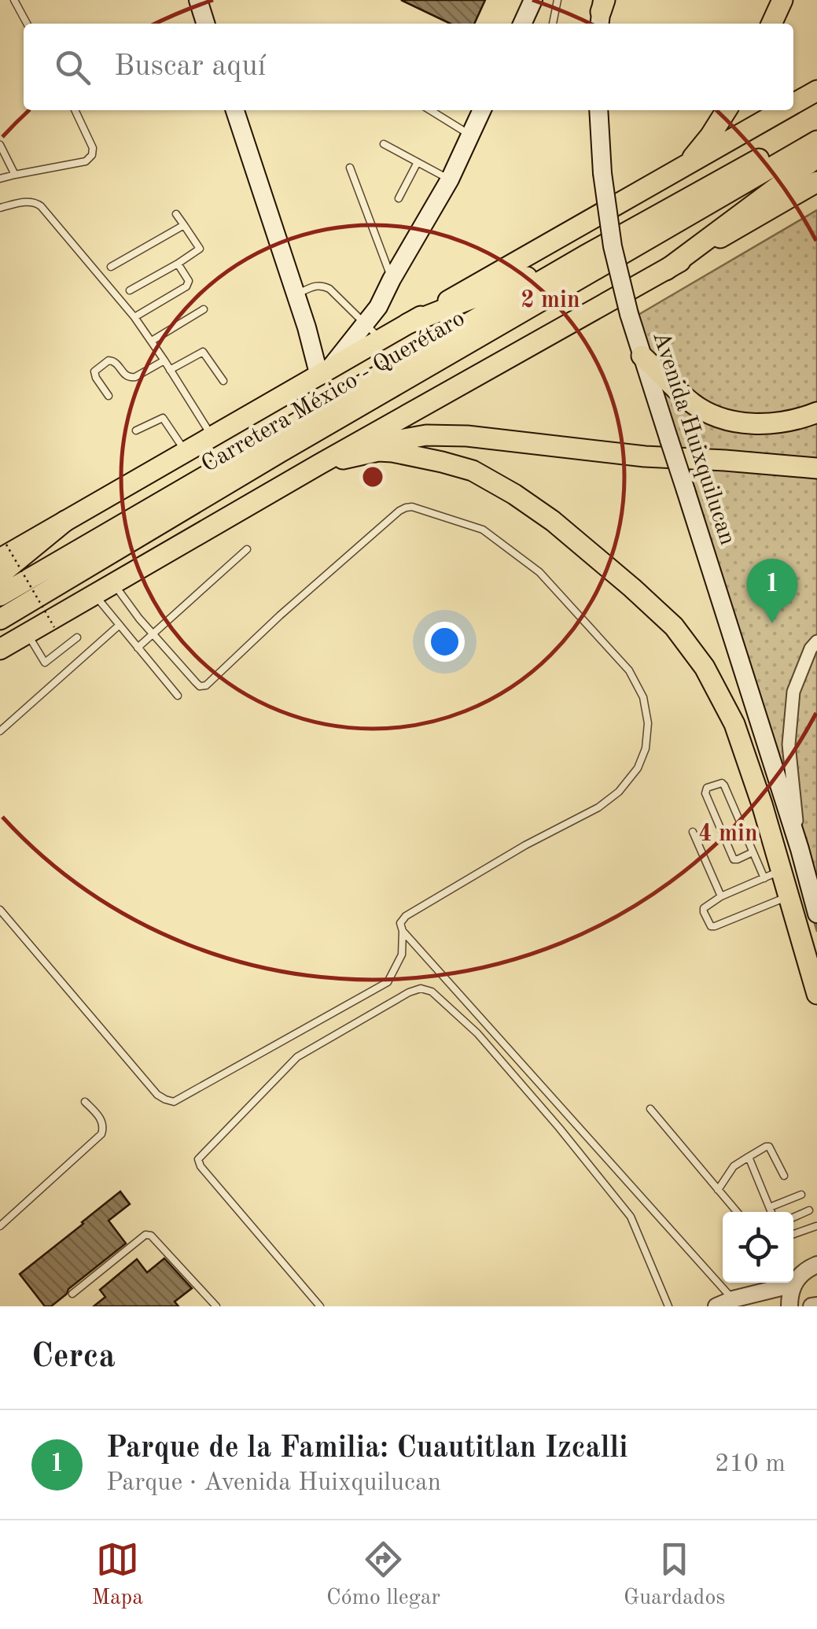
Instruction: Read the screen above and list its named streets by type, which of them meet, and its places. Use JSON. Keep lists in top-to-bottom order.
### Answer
{
  "streets": {
    "main road": ["Carretera México - Querétaro", "Avenida Huixquilucan"]
  },
  "page": {
    "search": "Buscar aquí",
    "pins": "1",
    "heading": "Cerca",
    "list": [
      {
        "mark": "1",
        "name": "Parque de la Familia: Cuautitlan Izcalli",
        "note": "Parque · Avenida Huixquilucan",
        "value": "210 m"
      }
    ],
    "nav": ["Mapa", "Cómo llegar", "Guardados"]
  },
  "rings": ["2 min", "4 min"]
}
